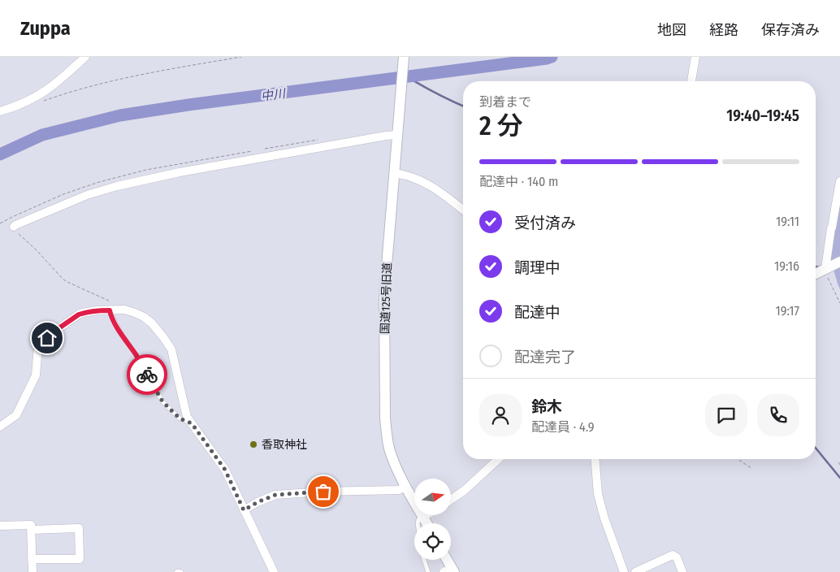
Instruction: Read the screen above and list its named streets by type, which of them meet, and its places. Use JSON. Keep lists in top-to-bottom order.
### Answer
{
  "streets": {
    "street": ["国道125号旧道"]
  },
  "water": ["中川"],
  "places": ["香取神社"],
  "north": "right",
  "page": {
    "header": "Zuppa",
    "nav": ["地図", "経路", "保存済み"],
    "heading": ["2 分", "到着まで", "19:40–19:45"],
    "panel": ["鈴木", "配達員 · 4.9"],
    "bar": "配達中 · 140 m",
    "list": [
      ["受付済み", "19:11"],
      ["調理中", "19:16"],
      ["配達中", "19:17"],
      "配達完了"
    ]
  }
}
